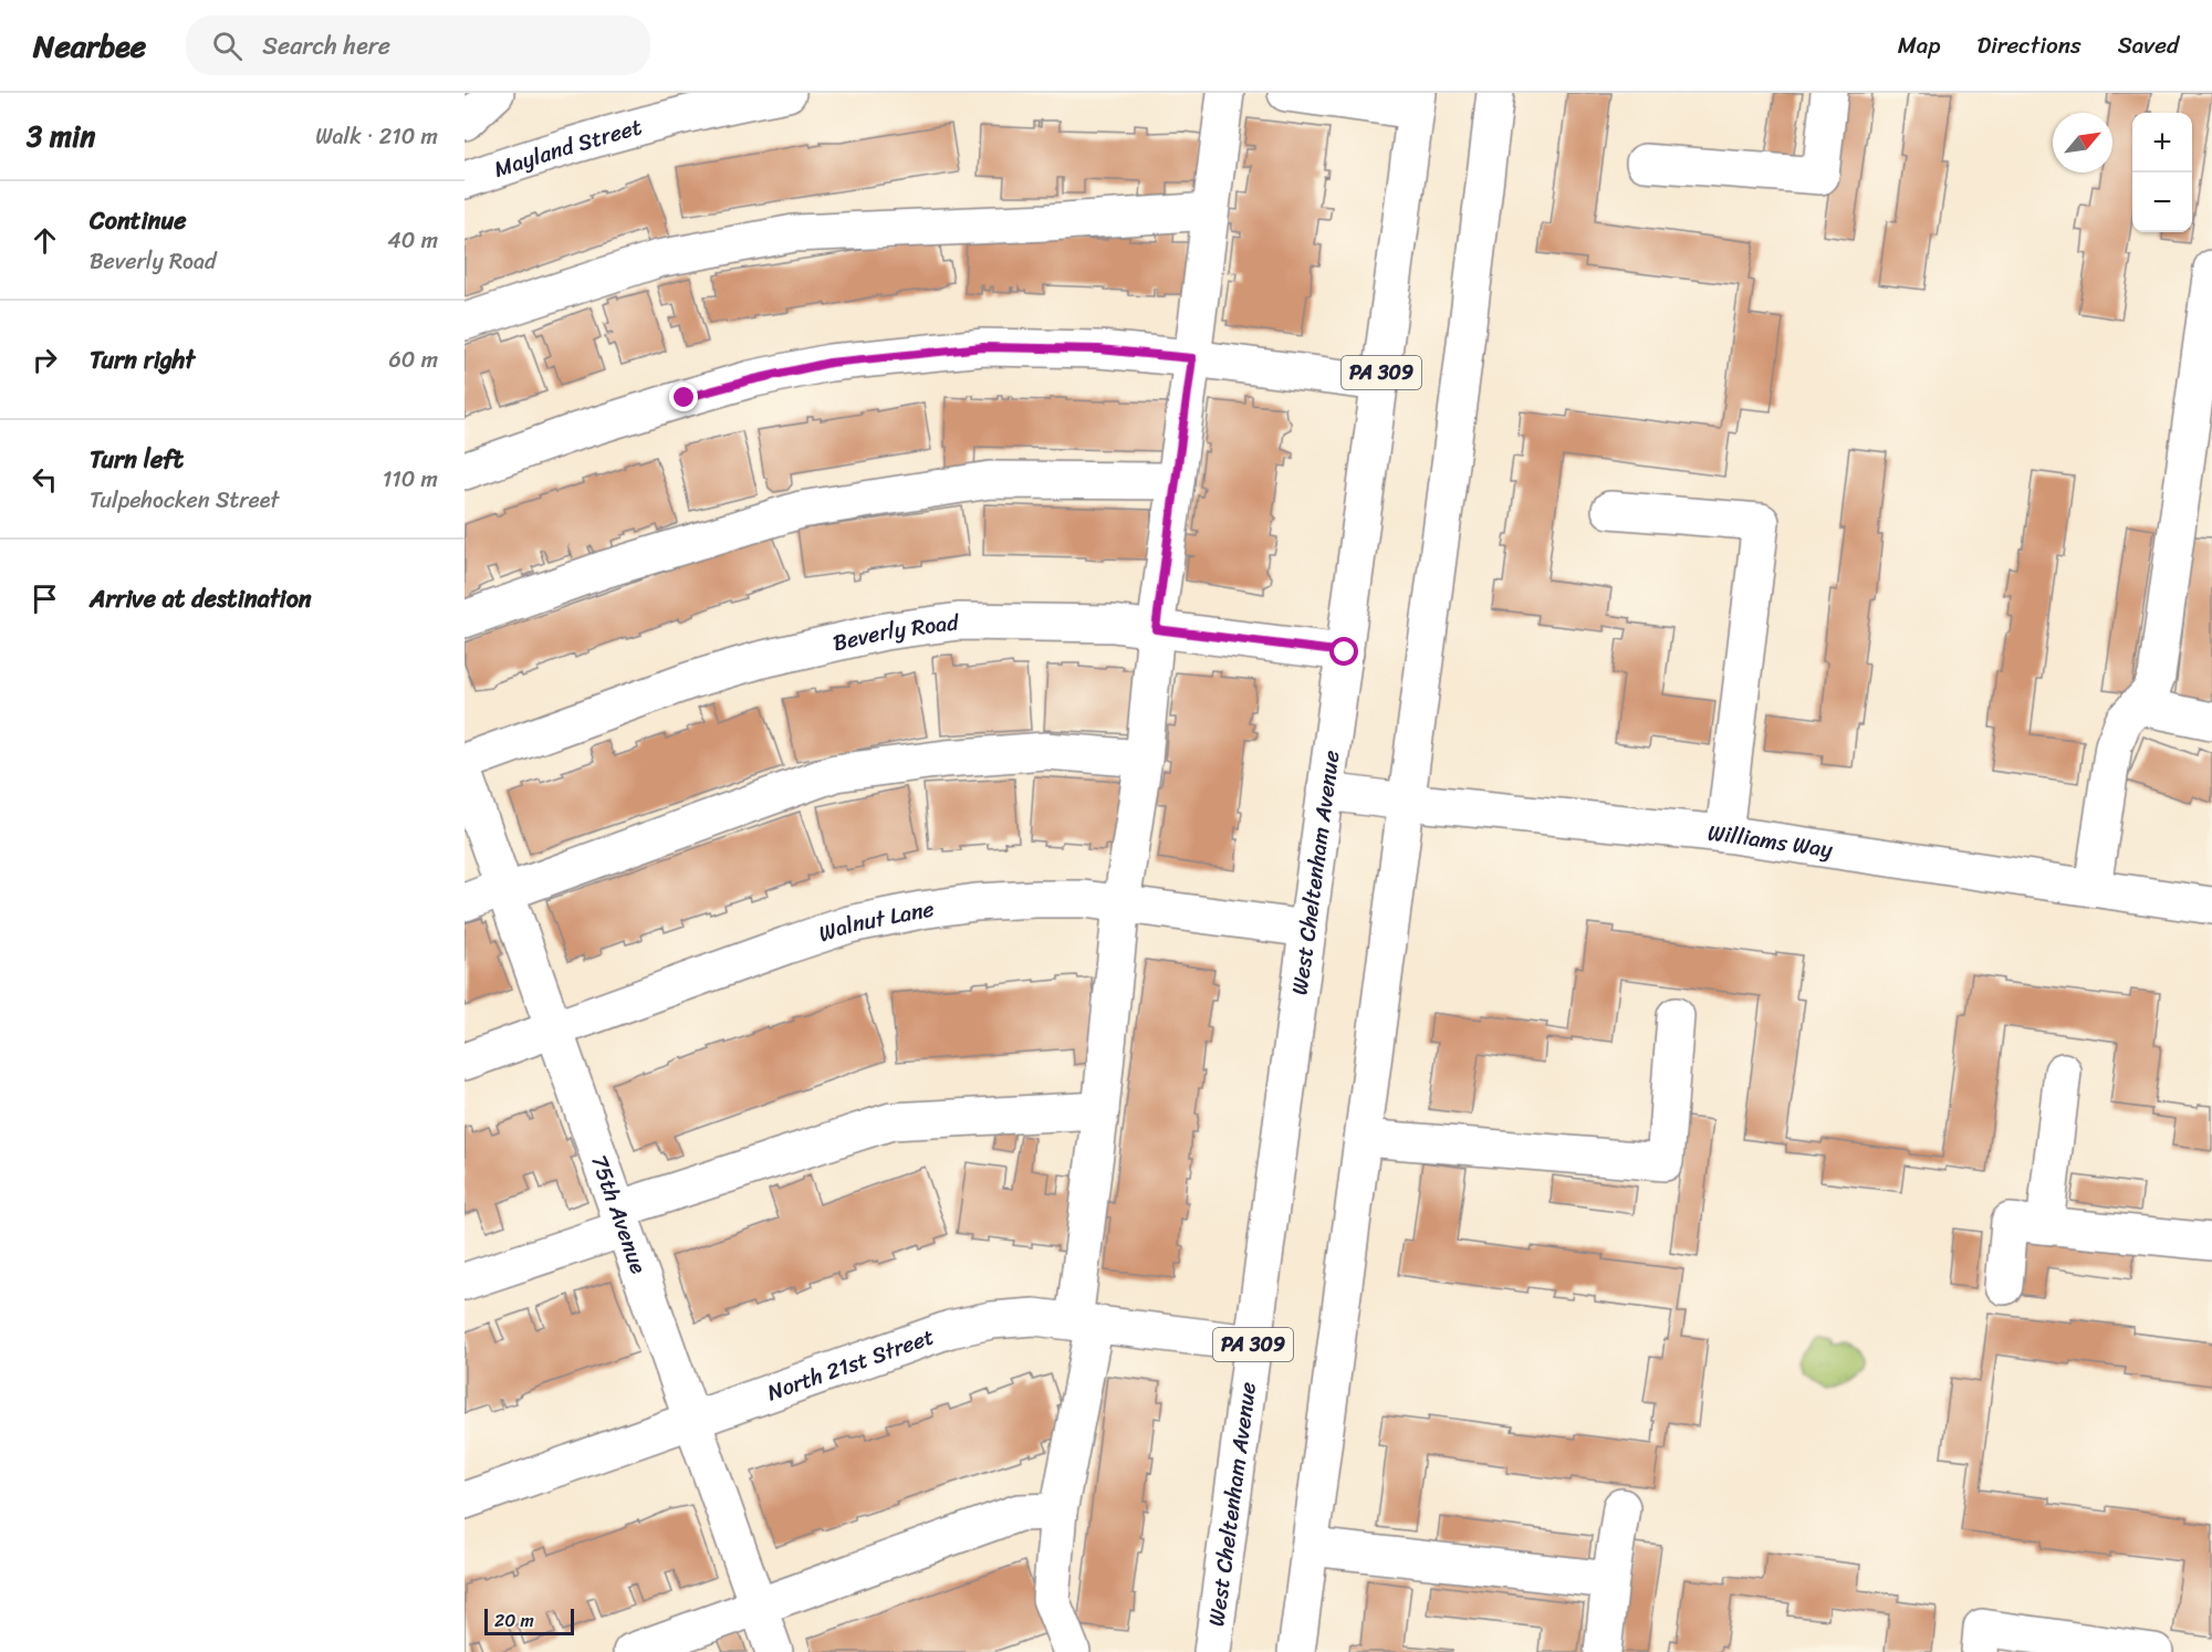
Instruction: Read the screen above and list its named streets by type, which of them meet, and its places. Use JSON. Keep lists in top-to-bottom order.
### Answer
{
  "streets": {
    "main road": [
      "Mayland Street",
      "PA 309",
      "Beverly Road",
      "Williams Way",
      "West Cheltenham Avenue",
      "Walnut Lane",
      "75th Avenue",
      "North 21st Street"
    ]
  },
  "crossings": [
    ["Beverly Road", "West Cheltenham Avenue"],
    ["Williams Way", "West Cheltenham Avenue"],
    ["West Cheltenham Avenue", "Walnut Lane"],
    ["West Cheltenham Avenue", "North 21st Street"],
    ["Walnut Lane", "75th Avenue"],
    ["75th Avenue", "North 21st Street"]
  ],
  "scale_bar": "20 m",
  "north": "top right",
  "page": {
    "header": "Nearbee",
    "search": "Search here",
    "nav": ["Map", "Directions", "Saved"],
    "heading": ["3 min", "Walk · 210 m"],
    "map_buttons": ["+", "−"],
    "list": [
      ["Continue", "Beverly Road", "40 m"],
      ["Turn right", "60 m"],
      ["Turn left", "Tulpehocken Street", "110 m"],
      "Arrive at destination"
    ],
    "scale": "20 m"
  }
}
